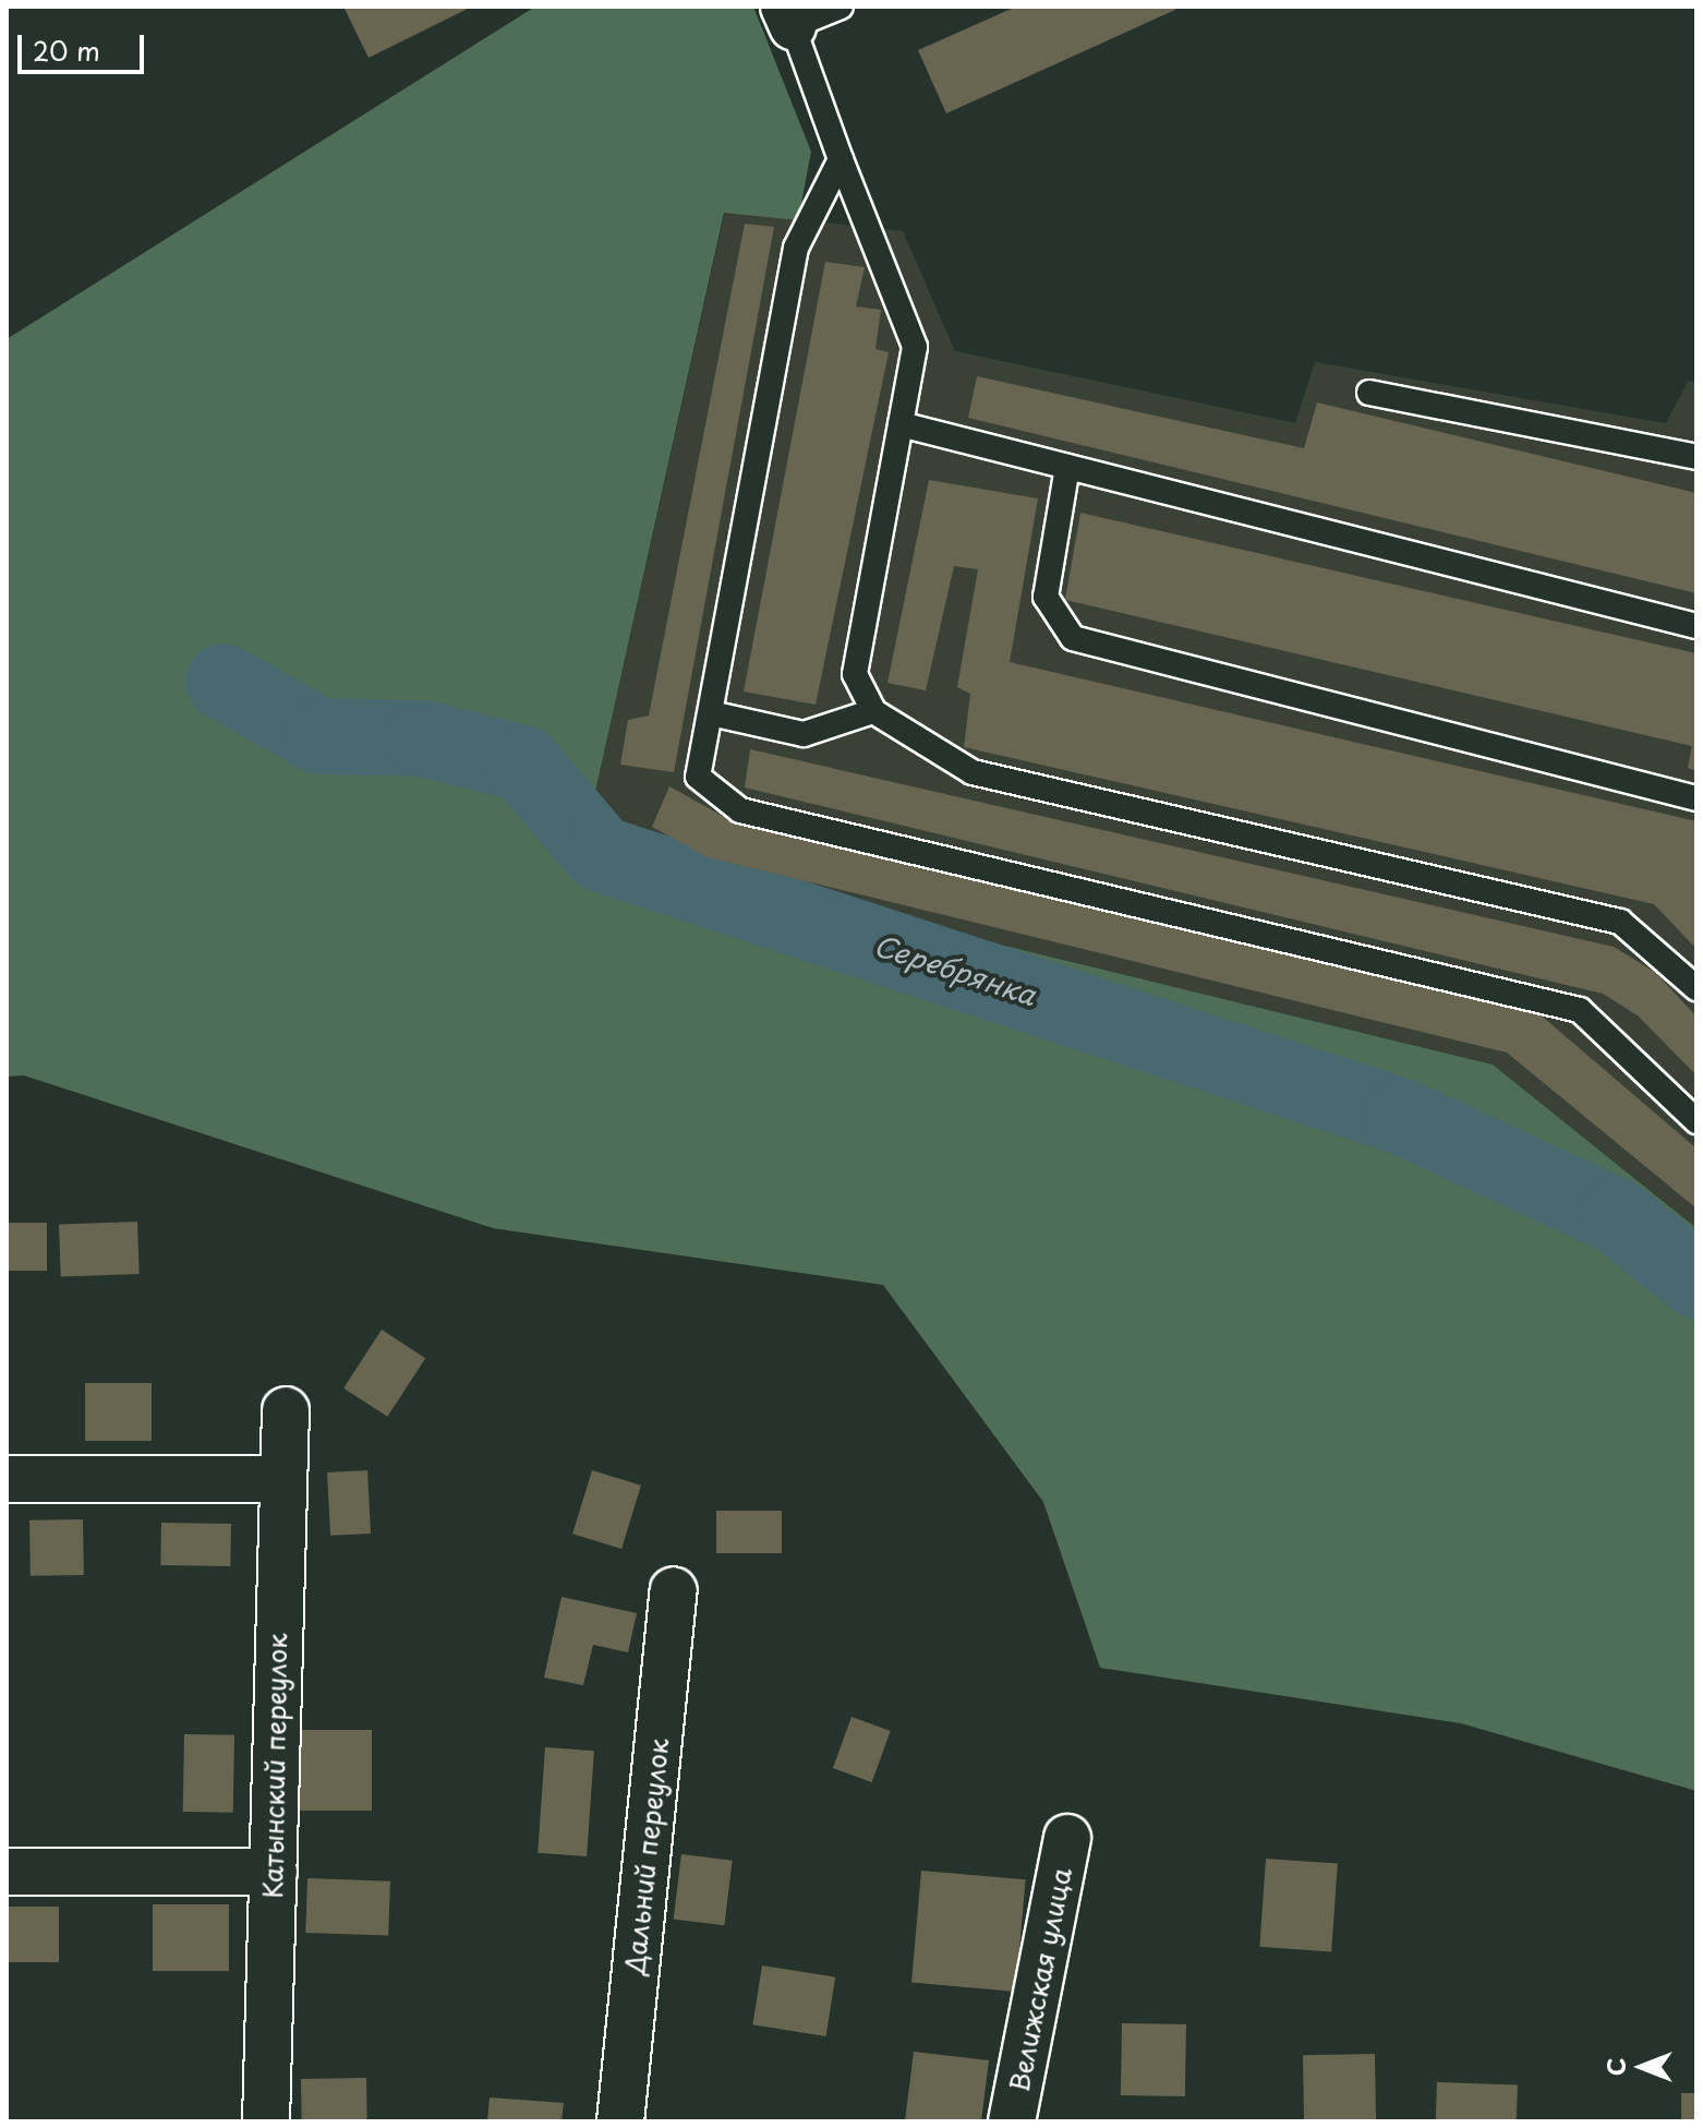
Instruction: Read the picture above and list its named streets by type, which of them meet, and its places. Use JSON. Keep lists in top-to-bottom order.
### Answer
{
  "streets": {
    "street": ["Катынский переулок", "Дальний переулок", "Велижская улица"]
  },
  "water": ["Серебрянка"],
  "scale_bar": "20 m",
  "north": "left"
}
